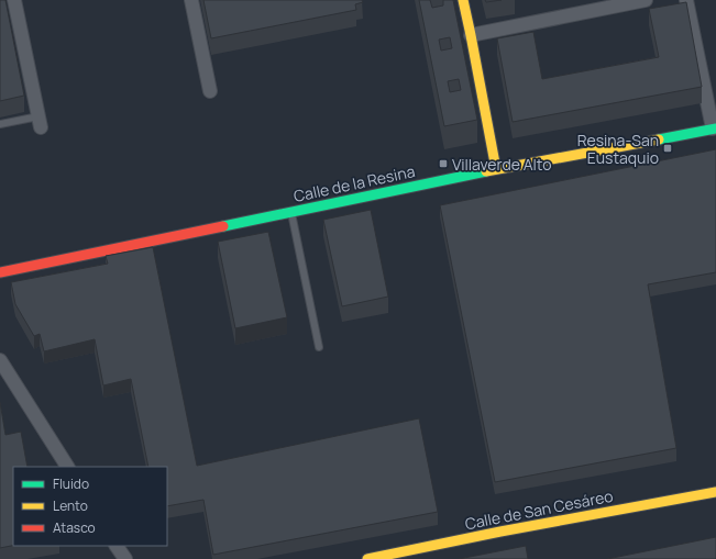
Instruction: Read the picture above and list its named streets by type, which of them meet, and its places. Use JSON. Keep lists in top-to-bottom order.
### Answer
{
  "streets": {
    "street": ["Calle de la Resina", "Calle de San Cesáreo"]
  },
  "places": {
    "transit": ["Resina-San Eustaquio", "Villaverde Alto"]
  },
  "legend": ["Fluido", "Lento", "Atasco"]
}
